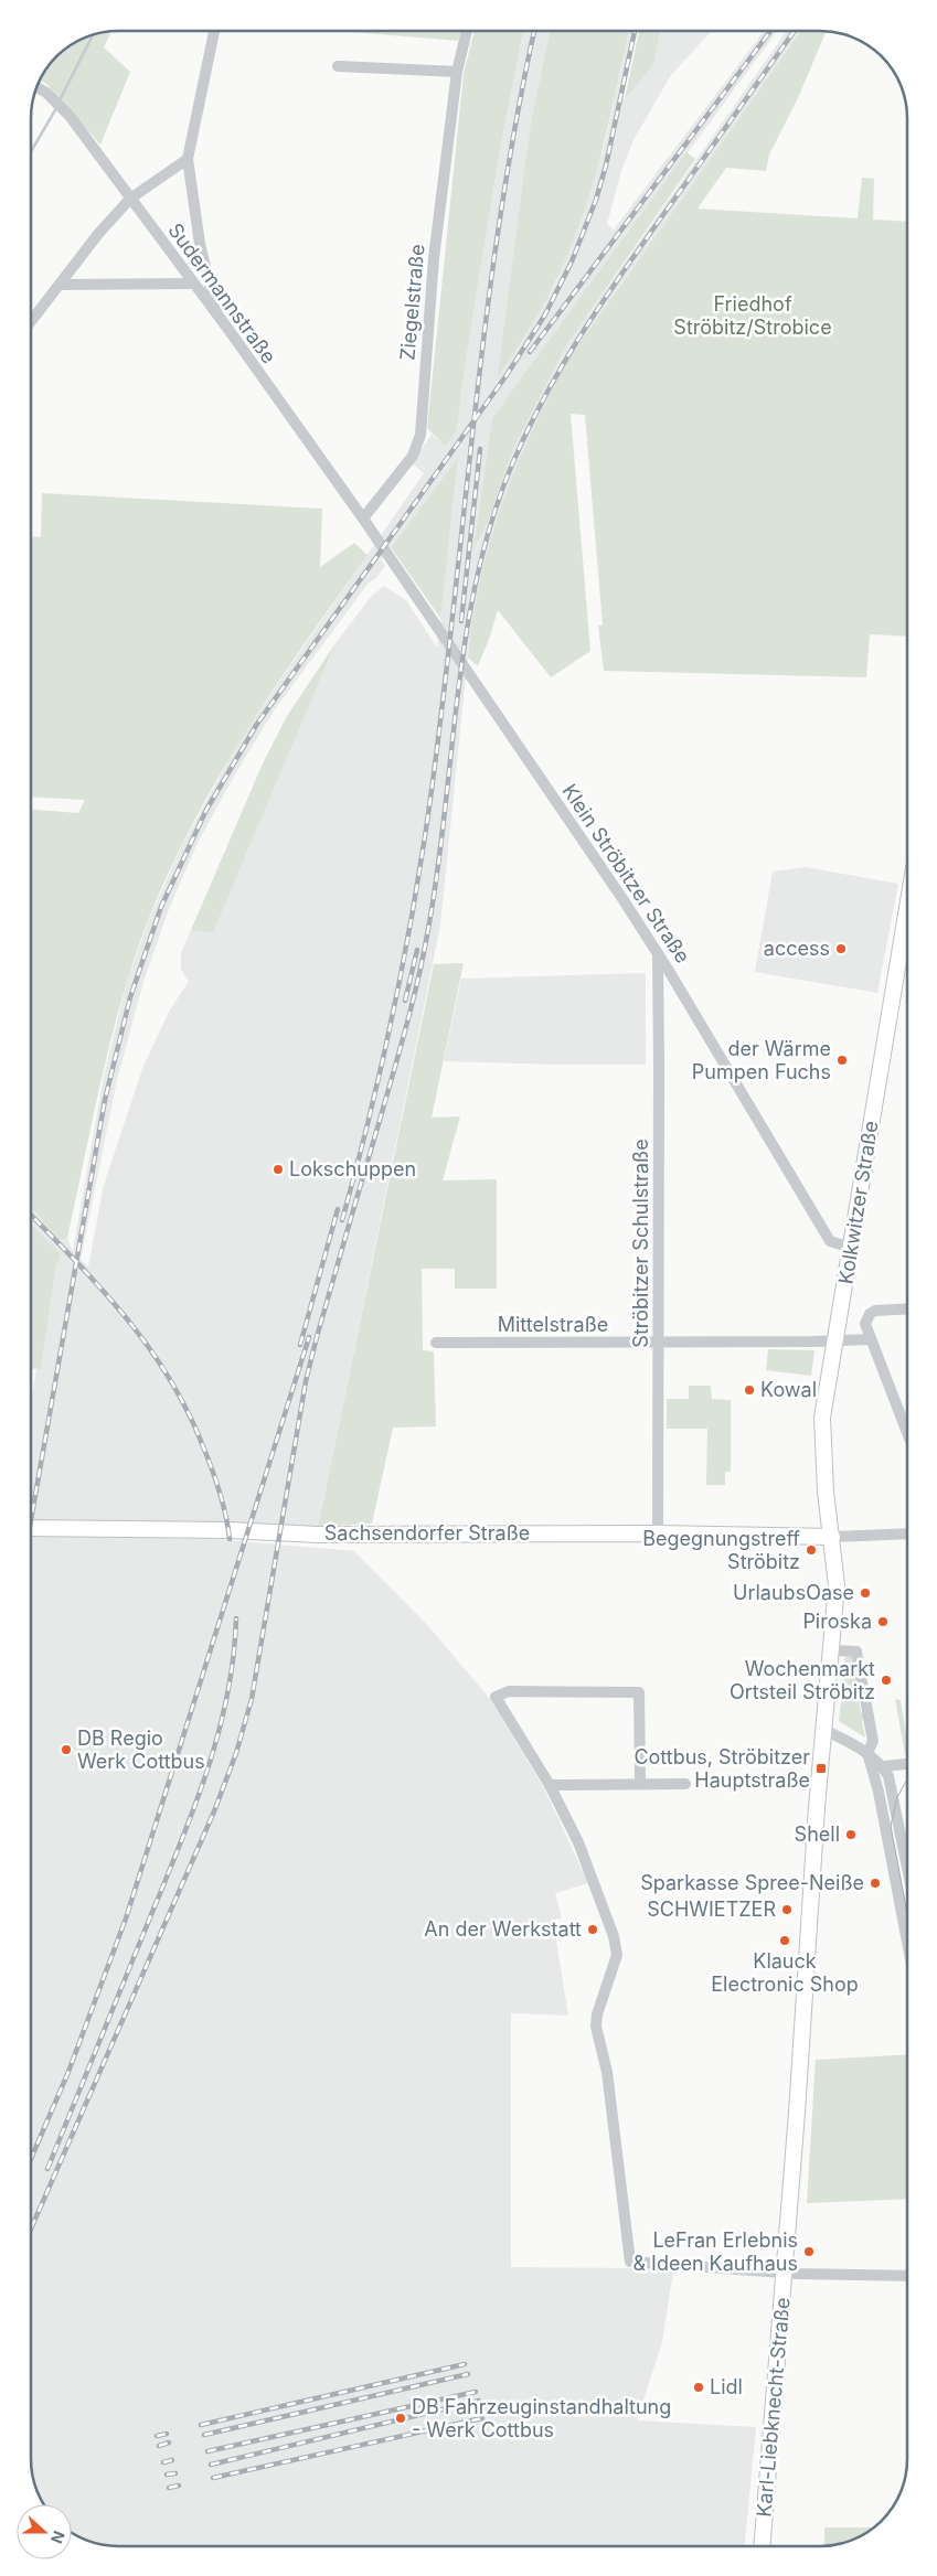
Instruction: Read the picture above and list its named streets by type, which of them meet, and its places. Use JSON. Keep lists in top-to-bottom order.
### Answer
{
  "streets": {
    "main road": ["Kolkwitzer Straße", "Sachsendorfer Straße", "Karl-Liebknecht-Straße"],
    "street": [
      "Sudermannstraße",
      "Ziegelstraße",
      "Klein Ströbitzer Straße",
      "Ströbitzer Schulstraße",
      "Mittelstraße"
    ]
  },
  "crossings": [
    ["Sudermannstraße", "Ziegelstraße"],
    ["Sudermannstraße", "Klein Ströbitzer Straße"],
    ["Ziegelstraße", "Klein Ströbitzer Straße"],
    ["Klein Ströbitzer Straße", "Kolkwitzer Straße"],
    ["Klein Ströbitzer Straße", "Ströbitzer Schulstraße"],
    ["Kolkwitzer Straße", "Mittelstraße"],
    ["Kolkwitzer Straße", "Sachsendorfer Straße"],
    ["Kolkwitzer Straße", "Karl-Liebknecht-Straße"],
    ["Ströbitzer Schulstraße", "Mittelstraße"],
    ["Ströbitzer Schulstraße", "Sachsendorfer Straße"],
    ["Sachsendorfer Straße", "Karl-Liebknecht-Straße"]
  ],
  "parks": ["Friedhof Ströbitz/Strobice"],
  "places": {
    "other": [
      "access",
      "der Wärme Pumpen Fuchs",
      "Lokschuppen",
      "Kowal",
      "Begegnungstreff Ströbitz",
      "UrlaubsOase",
      "Piroska",
      "Wochenmarkt Ortsteil Ströbitz",
      "DB Regio Werk Cottbus",
      "Shell",
      "Sparkasse Spree-Neiße",
      "SCHWIETZER",
      "An der Werkstatt",
      "Klauck Electronic Shop",
      "LeFran Erlebnis & Ideen Kaufhaus",
      "Lidl",
      "DB Fahrzeuginstandhaltung - Werk Cottbus"
    ],
    "transit": ["Cottbus, Ströbitzer Hauptstraße"]
  },
  "north": "right"
}
